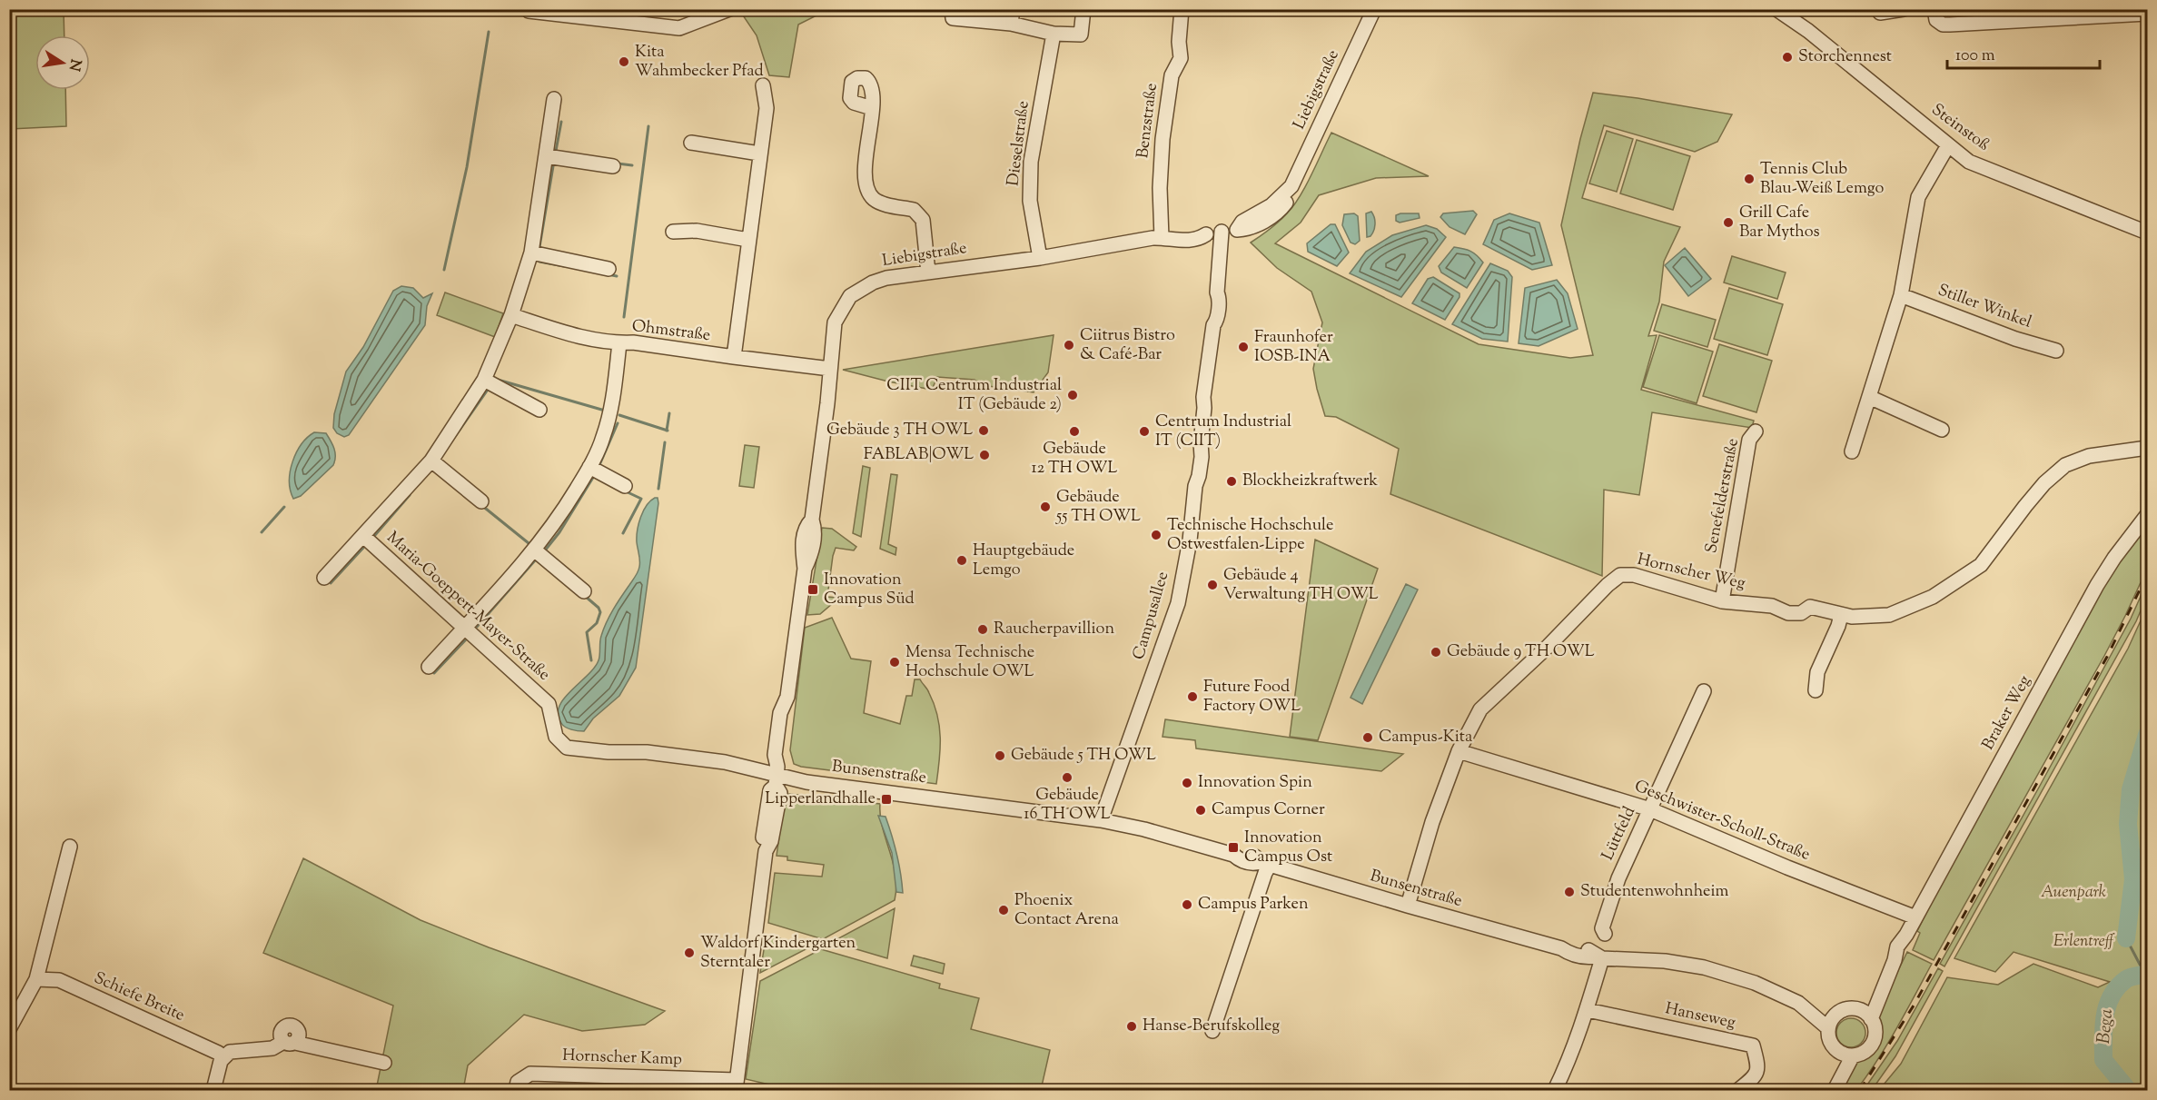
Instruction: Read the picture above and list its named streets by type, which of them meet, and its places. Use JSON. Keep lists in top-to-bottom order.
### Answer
{
  "streets": {
    "street": [
      "Liebigstraße",
      "Benzstraße",
      "Steinstoß",
      "Dieselstraße",
      "Stiller Winkel",
      "Ohmstraße",
      "Senefelderstraße",
      "Hornscher Weg",
      "Maria-Goeppert-Mayer-Straße",
      "Campusallee",
      "Braker Weg",
      "Bunsenstraße",
      "Geschwister-Scholl-Straße",
      "Lüttfeld",
      "Schiefe Breite",
      "Hanseweg",
      "Hornscher Kamp"
    ]
  },
  "crossings": [
    ["Liebigstraße", "Benzstraße"],
    ["Liebigstraße", "Dieselstraße"],
    ["Liebigstraße", "Ohmstraße"],
    ["Liebigstraße", "Campusallee"],
    ["Liebigstraße", "Bunsenstraße"],
    ["Liebigstraße", "Hornscher Kamp"],
    ["Senefelderstraße", "Hornscher Weg"],
    ["Hornscher Weg", "Bunsenstraße"],
    ["Hornscher Weg", "Geschwister-Scholl-Straße"],
    ["Maria-Goeppert-Mayer-Straße", "Bunsenstraße"],
    ["Campusallee", "Bunsenstraße"],
    ["Braker Weg", "Bunsenstraße"],
    ["Braker Weg", "Geschwister-Scholl-Straße"],
    ["Geschwister-Scholl-Straße", "Lüttfeld"]
  ],
  "water": ["Bega"],
  "parks": ["Auenpark", "Erlentreff"],
  "places": {
    "other": [
      "Storchennest",
      "Kita Wahmbecker Pfad",
      "Tennis Club Blau-Weiß Lemgo",
      "Grill Cafe Bar Mythos",
      "Ciitrus Bistro & Café-Bar",
      "Fraunhofer IOSB-INA",
      "CIIT Centrum Industrial IT (Gebäude 2)",
      "Gebäude 3 TH OWL",
      "Gebäude 12 TH OWL",
      "Centrum Industrial IT (CIIT)",
      "FABLAB|OWL",
      "Blockheizkraftwerk",
      "Gebäude 55 TH OWL",
      "Technische Hochschule Ostwestfalen-Lippe",
      "Hauptgebäude Lemgo",
      "Gebäude 4 Verwaltung TH OWL",
      "Raucherpavillion",
      "Gebäude 9 TH OWL",
      "Mensa Technische Hochschule OWL",
      "Future Food Factory OWL",
      "Campus-Kita",
      "Gebäude 5 TH OWL",
      "Gebäude 16 TH OWL",
      "Innovation Spin",
      "Campus Corner",
      "Studentenwohnheim",
      "Campus Parken",
      "Phoenix Contact Arena",
      "Waldorf Kindergarten Sterntaler",
      "Hanse-Berufskolleg"
    ],
    "transit": ["Innovation Campus Süd", "Lipperlandhalle", "Innovation Campus Ost"]
  },
  "scale_bar": "100 m",
  "north": "right"
}
